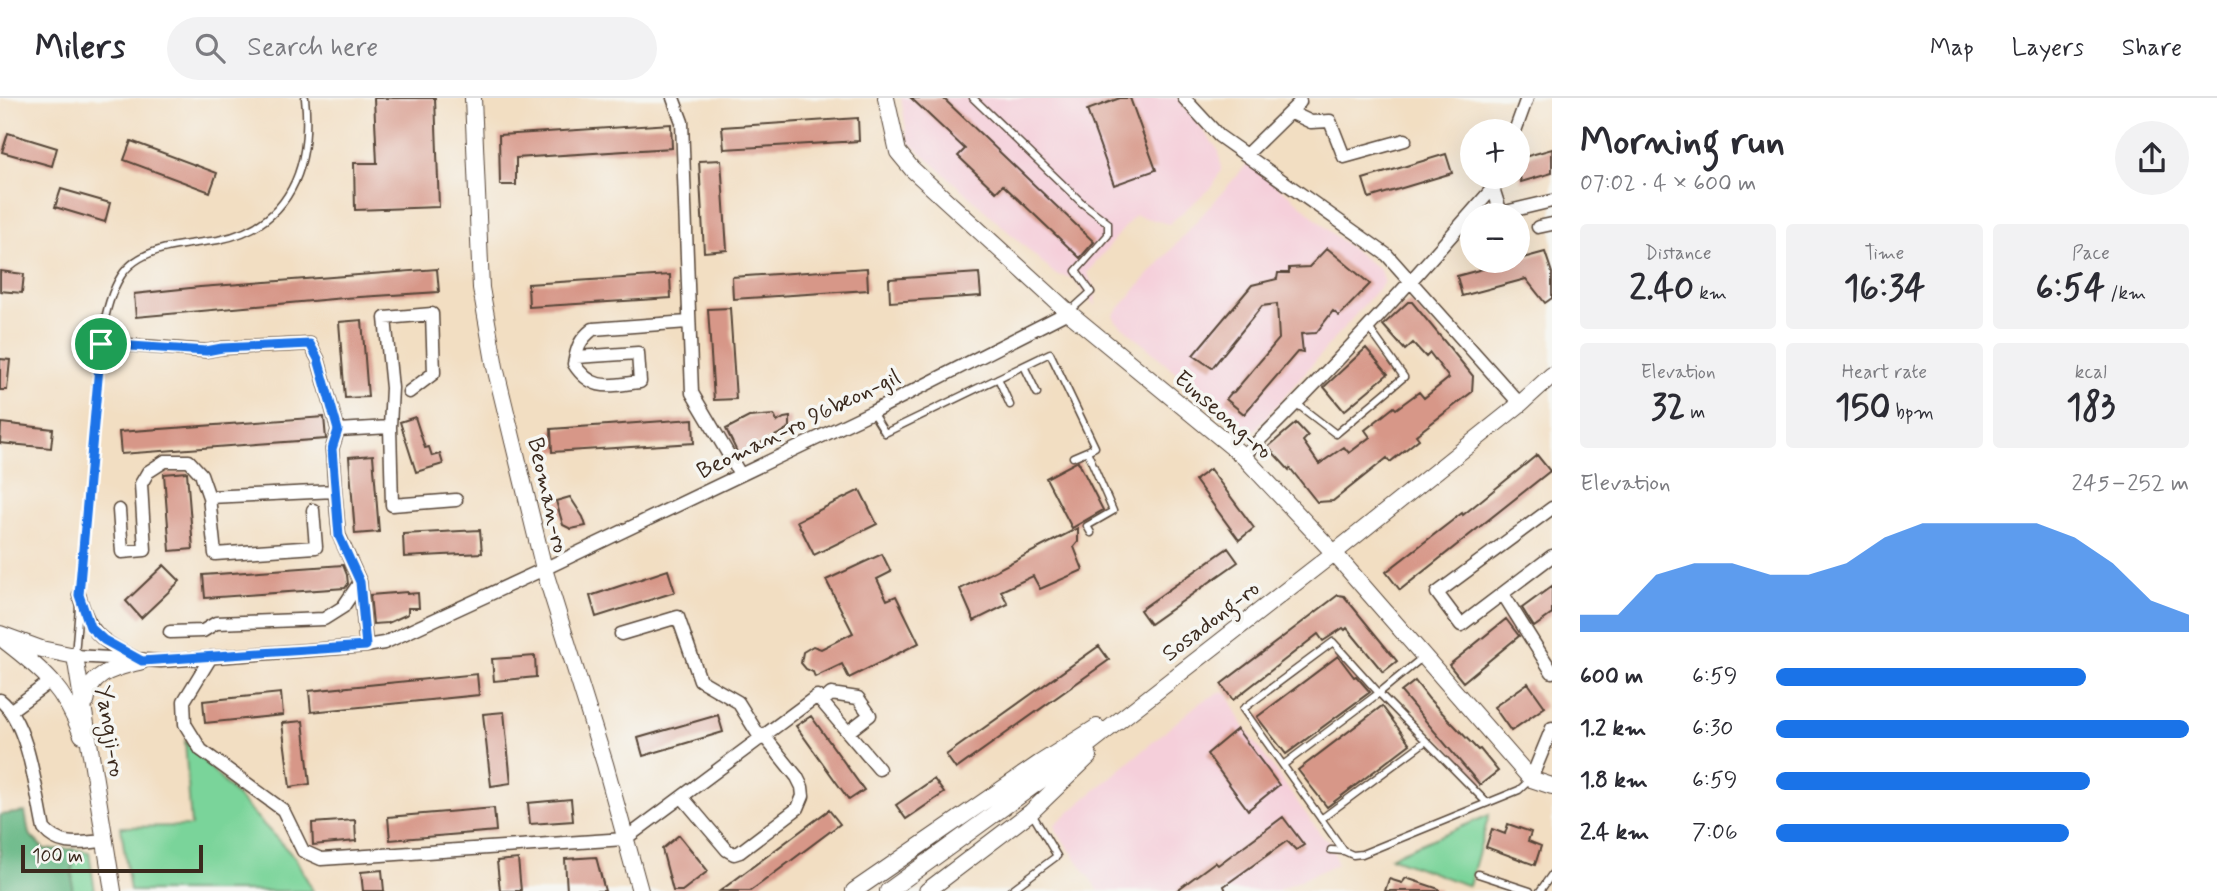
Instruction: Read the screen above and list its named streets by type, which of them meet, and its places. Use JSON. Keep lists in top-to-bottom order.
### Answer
{
  "streets": {
    "street": [
      "Eunseong-ro",
      "Beoman-ro 96beon-gil",
      "Beoman-ro",
      "Sosadong-ro",
      "Yangji-ro"
    ]
  },
  "crossings": [
    ["Eunseong-ro", "Beoman-ro 96beon-gil"],
    ["Eunseong-ro", "Sosadong-ro"],
    ["Beoman-ro 96beon-gil", "Beoman-ro"],
    ["Beoman-ro 96beon-gil", "Yangji-ro"]
  ],
  "scale_bar": "100 m",
  "page": {
    "header": "Milers",
    "search": "Search here",
    "nav": ["Map", "Layers", "Share"],
    "heading": ["Morning run", "07:02 · 4 × 600 m"],
    "map_buttons": ["+", "−"],
    "stats": [
      ["Distance", "2.40 km"],
      ["Time", "16:34"],
      ["Pace", "6:54 /km"],
      ["Elevation", "32 m"],
      ["Heart rate", "150 bpm"],
      ["kcal", "183"]
    ],
    "chart": ["Elevation", "245–252 m"],
    "list": [
      {
        "name": "600 m",
        "note": "6:59"
      },
      {
        "name": "1.2 km",
        "note": "6:30"
      },
      {
        "name": "1.8 km",
        "note": "6:59"
      },
      {
        "name": "2.4 km",
        "note": "7:06"
      }
    ],
    "scale": "100 m"
  }
}
